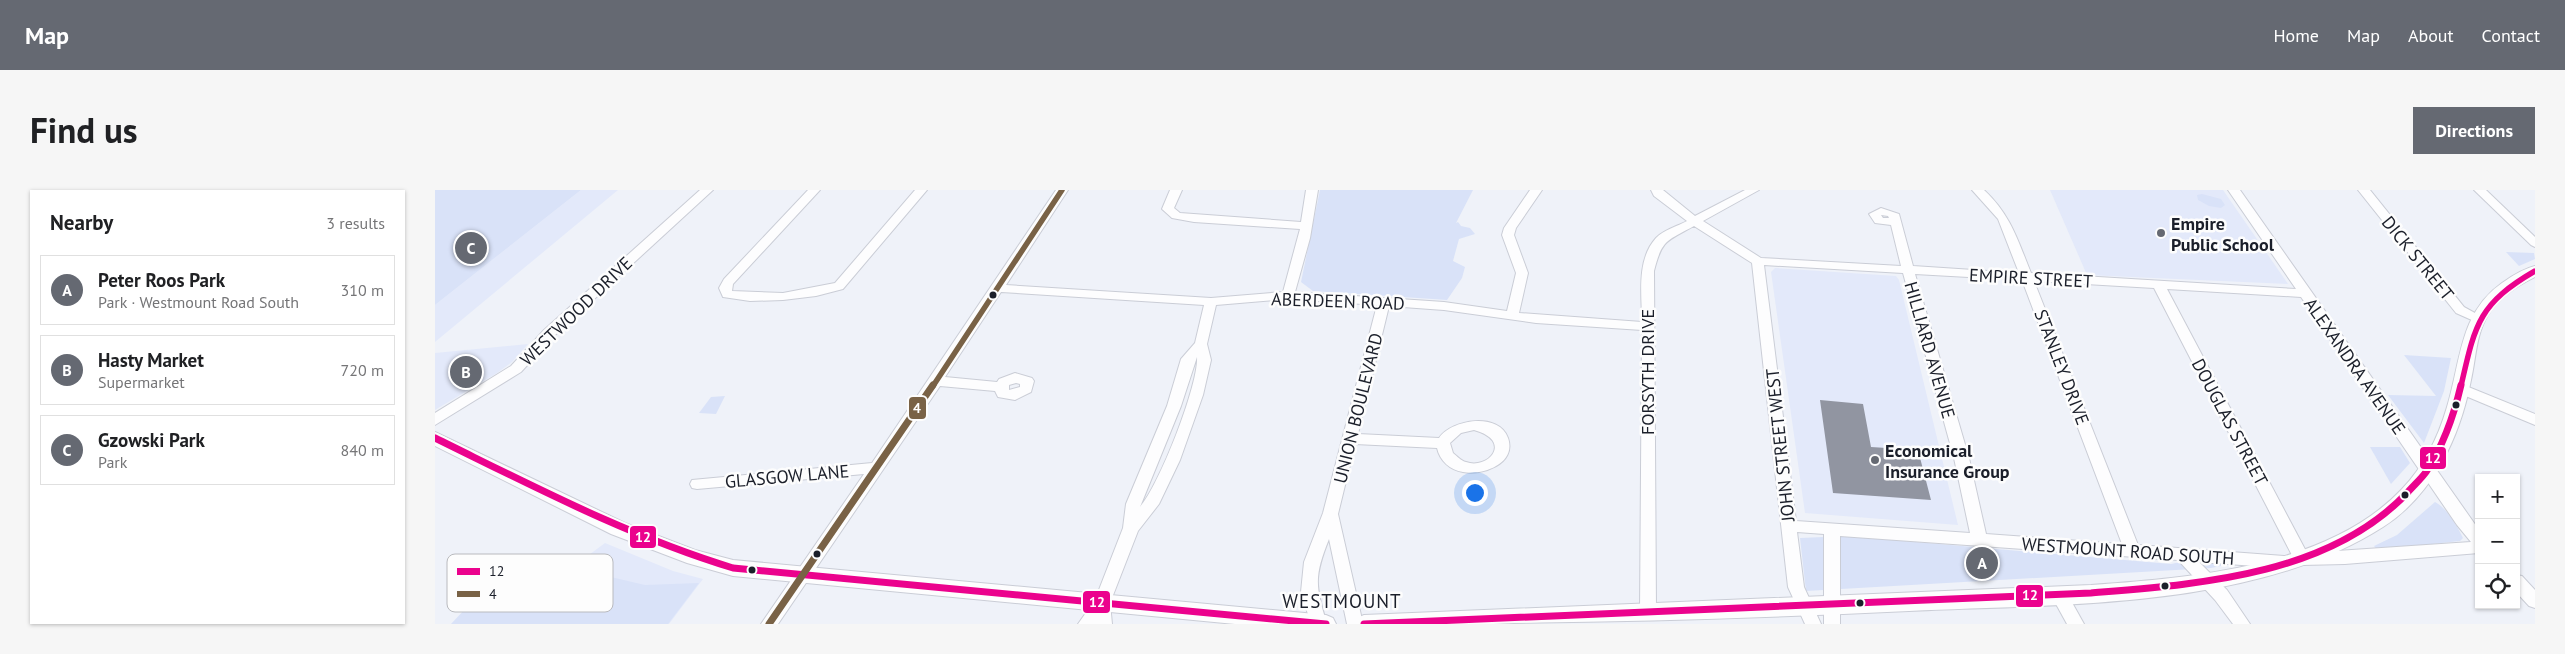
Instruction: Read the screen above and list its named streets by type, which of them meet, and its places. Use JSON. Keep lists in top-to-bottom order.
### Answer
{
  "streets": {
    "main road": ["WESTMOUNT ROAD SOUTH"],
    "street": [
      "DICK STREET",
      "EMPIRE STREET",
      "ABERDEEN ROAD",
      "WESTWOOD DRIVE",
      "HILLIARD AVENUE",
      "ALEXANDRA AVENUE",
      "STANLEY DRIVE",
      "FORSYTH DRIVE",
      "UNION BOULEVARD",
      "DOUGLAS STREET",
      "JOHN STREET WEST",
      "GLASGOW LANE"
    ]
  },
  "crossings": [
    ["DICK STREET", "WESTMOUNT ROAD SOUTH"],
    ["EMPIRE STREET", "HILLIARD AVENUE"],
    ["EMPIRE STREET", "ALEXANDRA AVENUE"],
    ["EMPIRE STREET", "STANLEY DRIVE"],
    ["EMPIRE STREET", "DOUGLAS STREET"],
    ["EMPIRE STREET", "JOHN STREET WEST"],
    ["ABERDEEN ROAD", "FORSYTH DRIVE"],
    ["ABERDEEN ROAD", "UNION BOULEVARD"],
    ["HILLIARD AVENUE", "WESTMOUNT ROAD SOUTH"],
    ["ALEXANDRA AVENUE", "WESTMOUNT ROAD SOUTH"],
    ["STANLEY DRIVE", "WESTMOUNT ROAD SOUTH"],
    ["FORSYTH DRIVE", "WESTMOUNT ROAD SOUTH"],
    ["DOUGLAS STREET", "WESTMOUNT ROAD SOUTH"],
    ["JOHN STREET WEST", "WESTMOUNT ROAD SOUTH"]
  ],
  "districts": ["WESTMOUNT"],
  "places": ["Empire Public School", "Economical Insurance Group"],
  "lines": ["transit line 4", "transit line 12"],
  "legend": ["12", "4"],
  "page": {
    "header": "Map",
    "nav": [
      "Home",
      "Map",
      "About",
      "Contact"
    ],
    "title": "Find us",
    "buttons": "Directions",
    "heading": ["Nearby", "3 results"],
    "pins": ["C", "B", "A"],
    "list": [
      {
        "mark": "A",
        "name": "Peter Roos Park",
        "note": "Park · Westmount Road South",
        "value": "310 m"
      },
      {
        "mark": "B",
        "name": "Hasty Market",
        "note": "Supermarket",
        "value": "720 m"
      },
      {
        "mark": "C",
        "name": "Gzowski Park",
        "note": "Park",
        "value": "840 m"
      }
    ],
    "map_buttons": ["+", "−"]
  }
}
